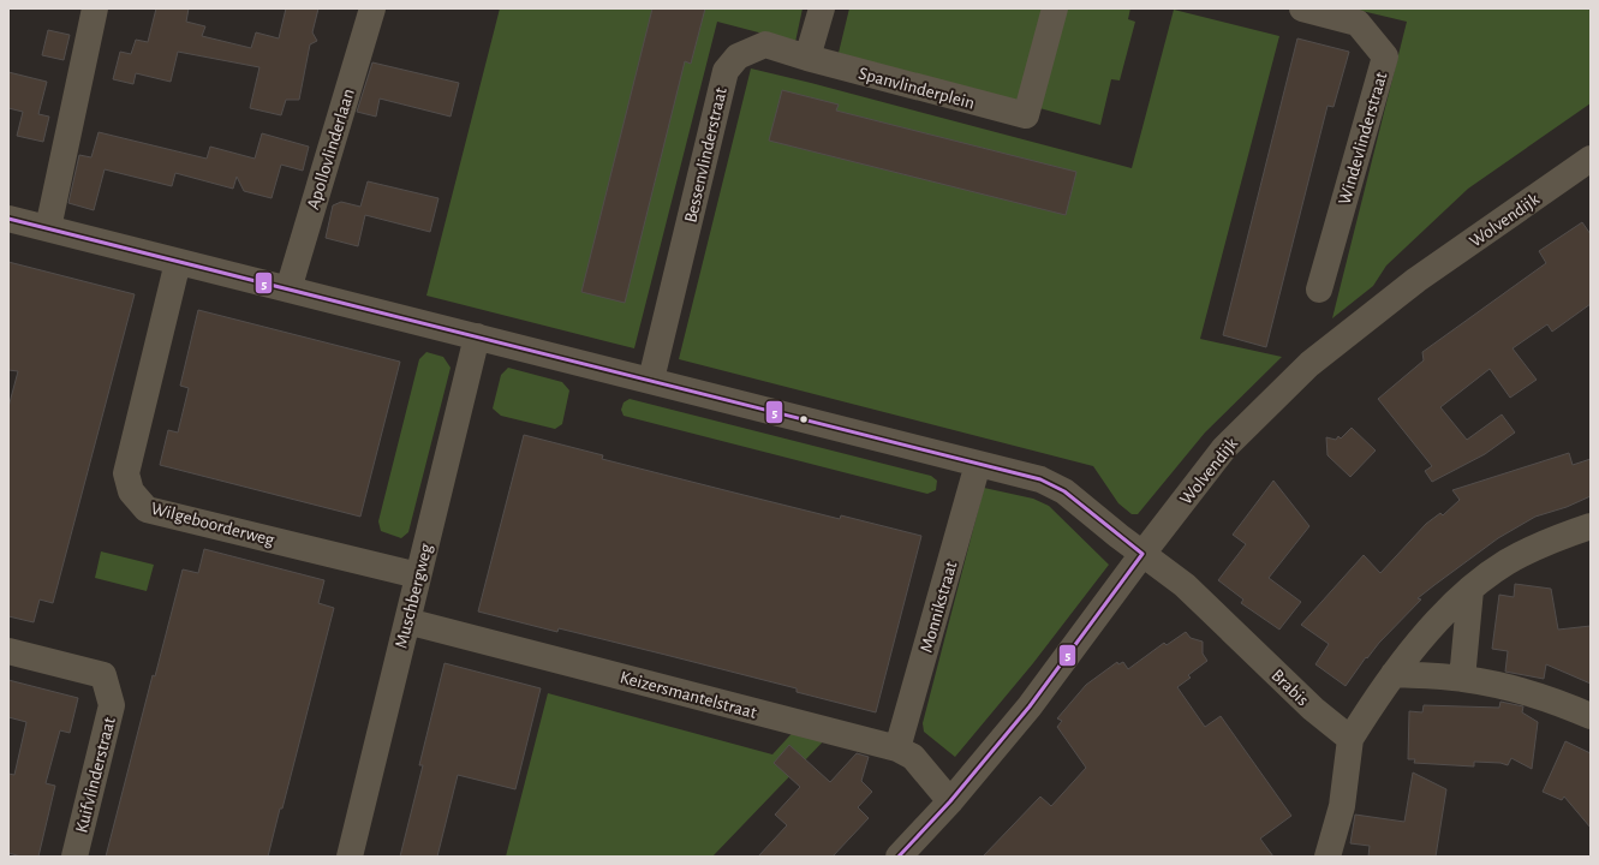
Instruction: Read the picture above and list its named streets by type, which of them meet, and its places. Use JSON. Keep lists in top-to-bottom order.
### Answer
{
  "streets": {
    "street": [
      "Spanvlinderplein",
      "Windevlinderstraat",
      "Apollovlinderlaan",
      "Bessenvlinderstraat",
      "Wolvendijk",
      "Wilgeboorderweg",
      "Muschbergweg",
      "Monnikstraat",
      "Brabis",
      "Keizersmantelstraat",
      "Kuifvlinderstraat"
    ]
  },
  "crossings": [
    ["Spanvlinderplein", "Bessenvlinderstraat"],
    ["Apollovlinderlaan", "Brabis"],
    ["Bessenvlinderstraat", "Brabis"],
    ["Wolvendijk", "Brabis"],
    ["Wolvendijk", "Keizersmantelstraat"],
    ["Wilgeboorderweg", "Muschbergweg"],
    ["Wilgeboorderweg", "Brabis"],
    ["Muschbergweg", "Brabis"],
    ["Muschbergweg", "Keizersmantelstraat"],
    ["Monnikstraat", "Brabis"],
    ["Monnikstraat", "Keizersmantelstraat"]
  ],
  "lines": ["transit line 5"]
}
